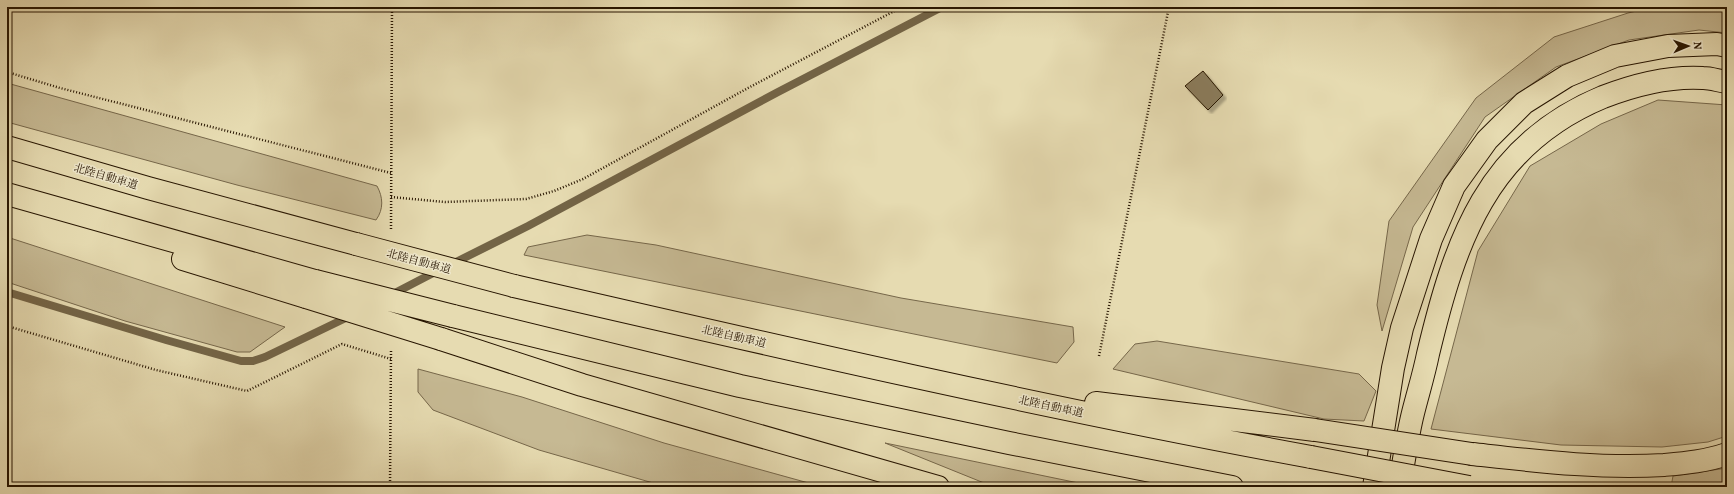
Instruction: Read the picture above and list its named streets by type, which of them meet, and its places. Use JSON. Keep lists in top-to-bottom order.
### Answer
{
  "streets": {
    "highway": ["北陸自動車道"]
  },
  "north": "right"
}
